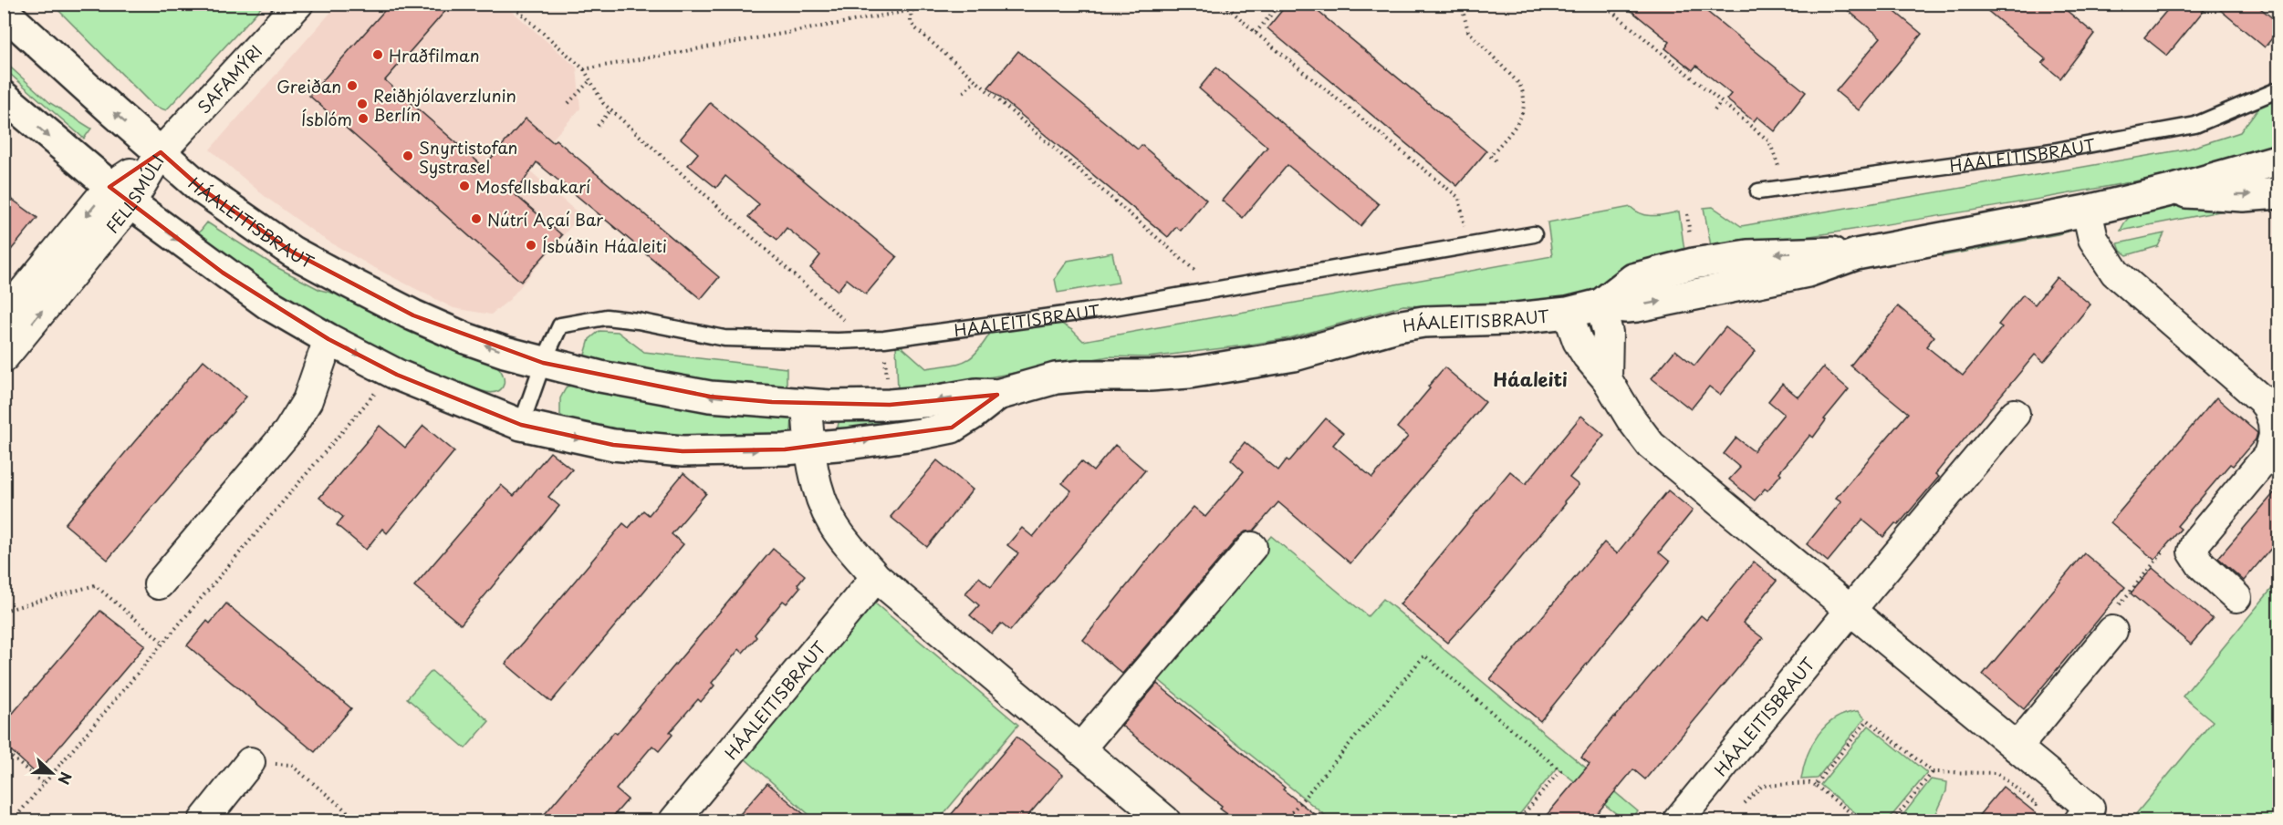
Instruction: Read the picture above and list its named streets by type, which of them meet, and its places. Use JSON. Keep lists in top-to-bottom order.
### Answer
{
  "streets": {
    "street": ["SAFAMÝRI", "HÁALEITISBRAUT", "FELLSMÚLI"]
  },
  "crossings": [
    ["SAFAMÝRI", "HÁALEITISBRAUT"],
    ["SAFAMÝRI", "FELLSMÚLI"],
    ["HÁALEITISBRAUT", "FELLSMÚLI"]
  ],
  "districts": ["Háaleiti"],
  "places": [
    "Hraðfilman",
    "Greiðan",
    "Reiðhjólaverzlunin Berlín",
    "Ísblóm",
    "Snyrtistofan Systrasel",
    "Mosfellsbakarí",
    "Nútrí Açaí Bar",
    "Ísbúðin Háaleiti"
  ],
  "north": "right"
}
